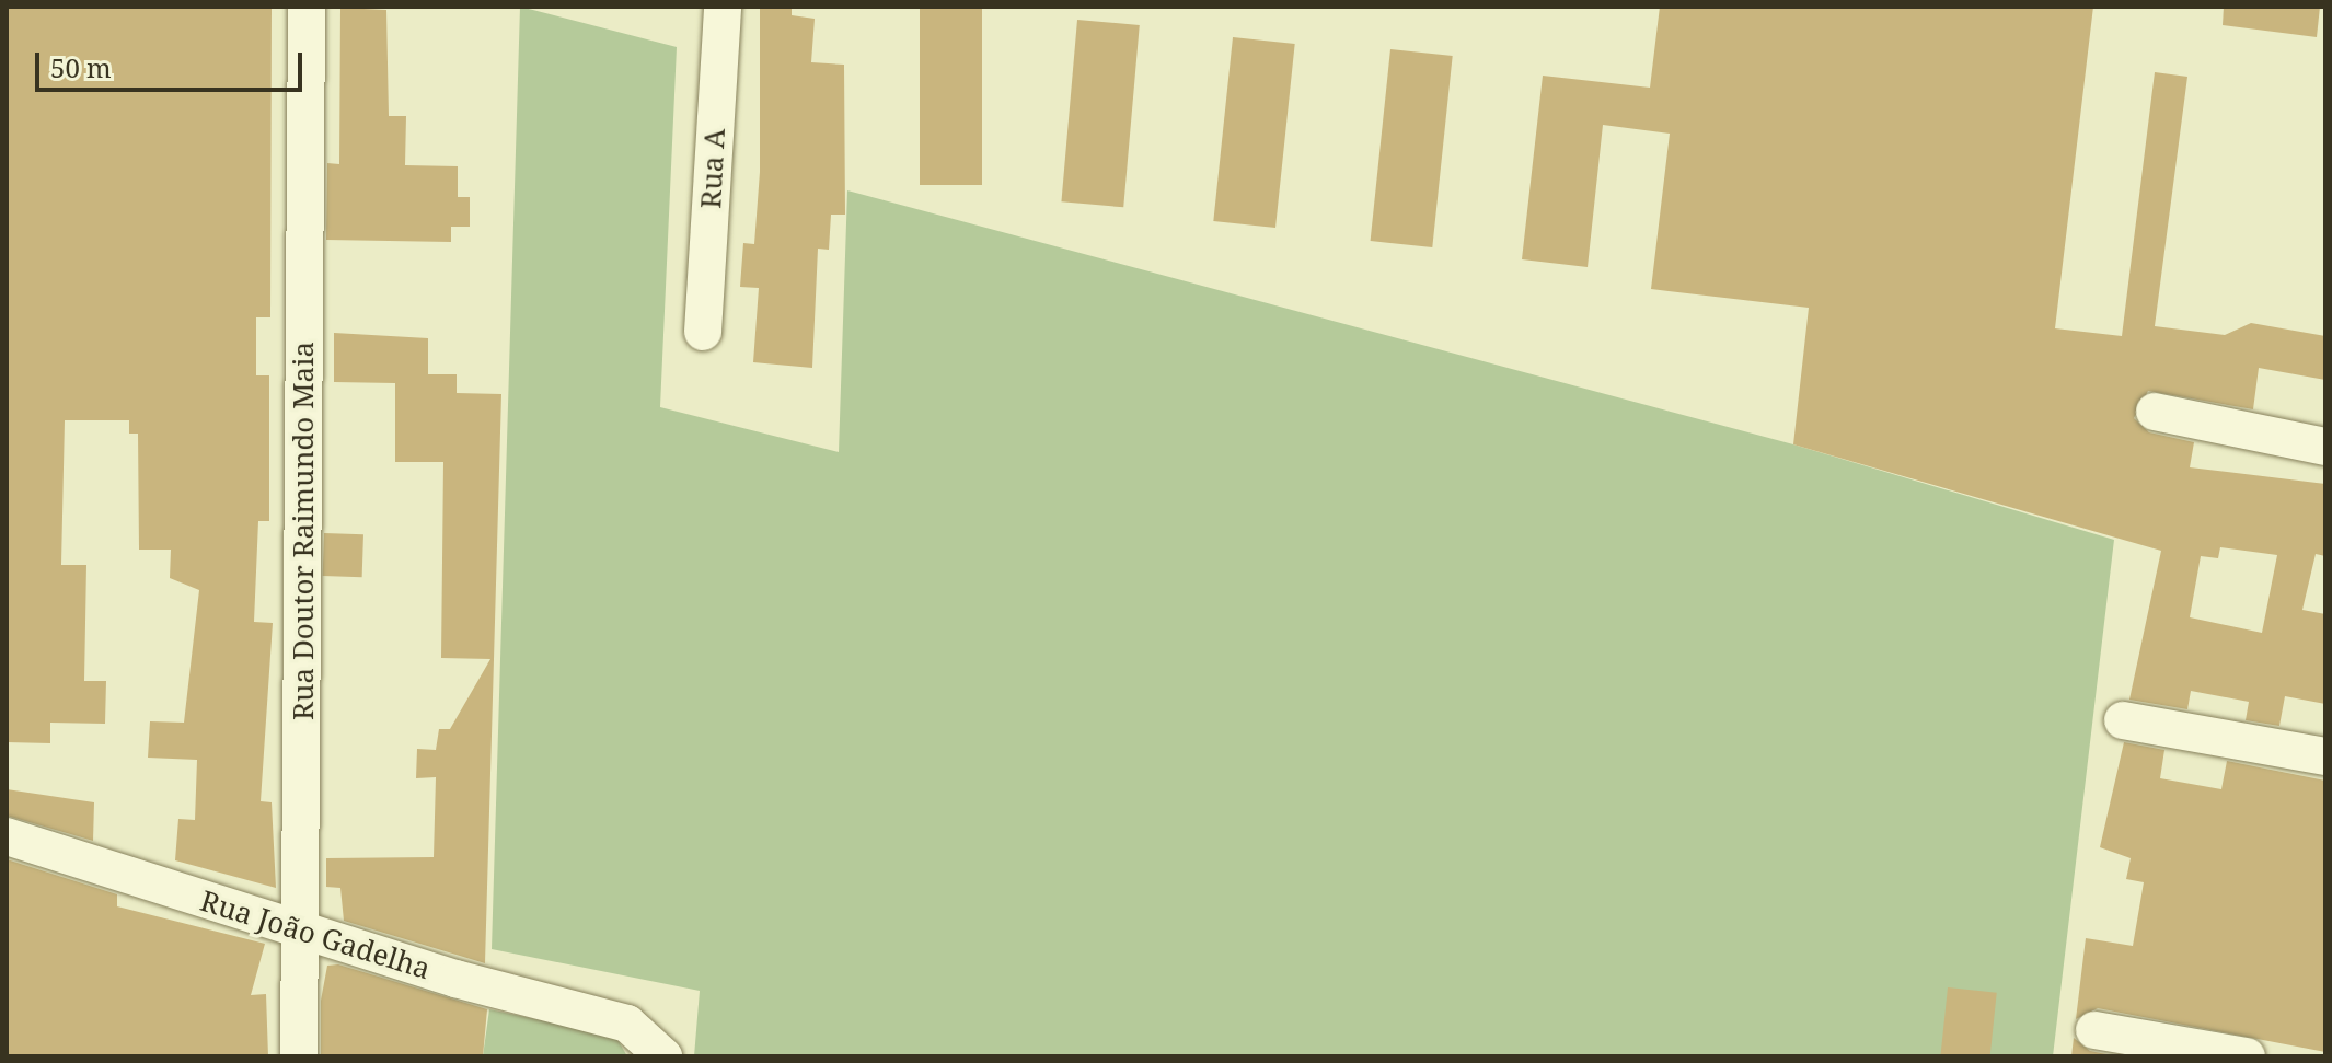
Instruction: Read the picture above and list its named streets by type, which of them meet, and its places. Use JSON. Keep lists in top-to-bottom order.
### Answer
{
  "streets": {
    "street": ["Rua A", "Rua Doutor Raimundo Maia", "Rua João Gadelha"]
  },
  "crossings": [
    ["Rua Doutor Raimundo Maia", "Rua João Gadelha"]
  ],
  "scale_bar": "50 m"
}
